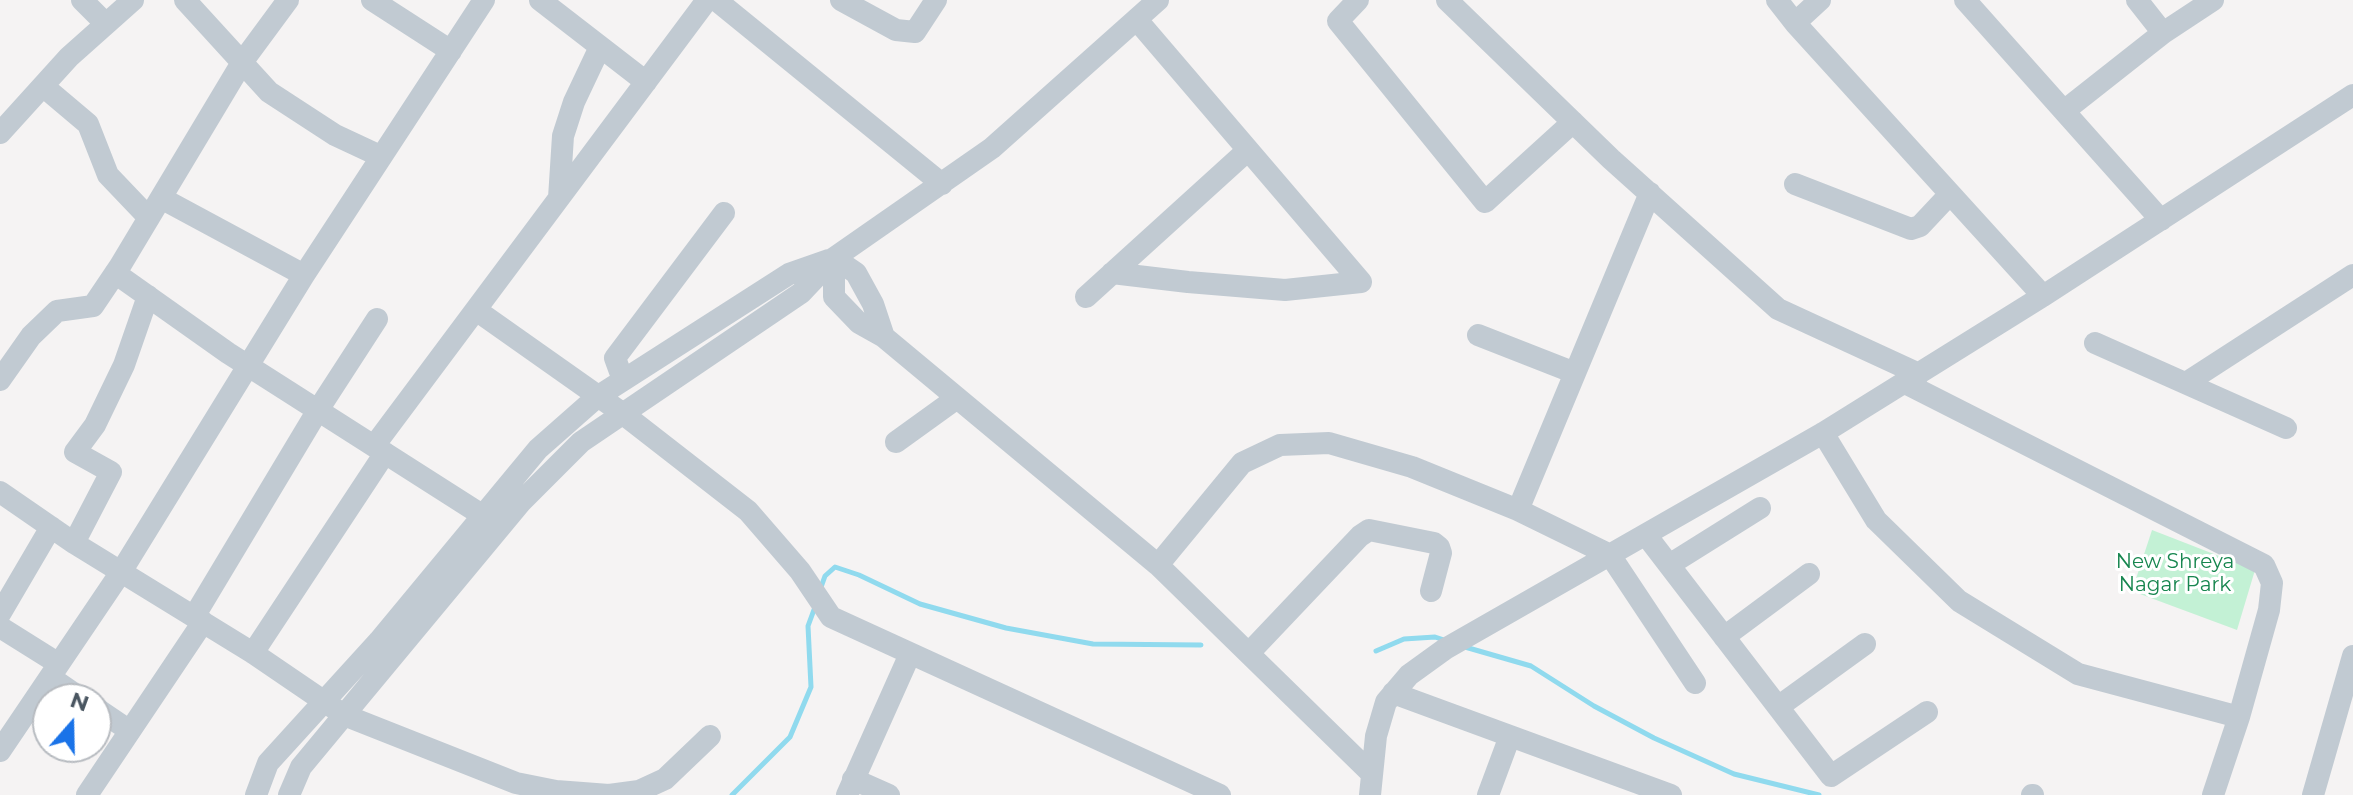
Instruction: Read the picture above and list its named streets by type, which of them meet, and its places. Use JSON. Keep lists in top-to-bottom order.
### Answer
{
  "parks": ["New Shreya Nagar Park"],
  "north": "top"
}
